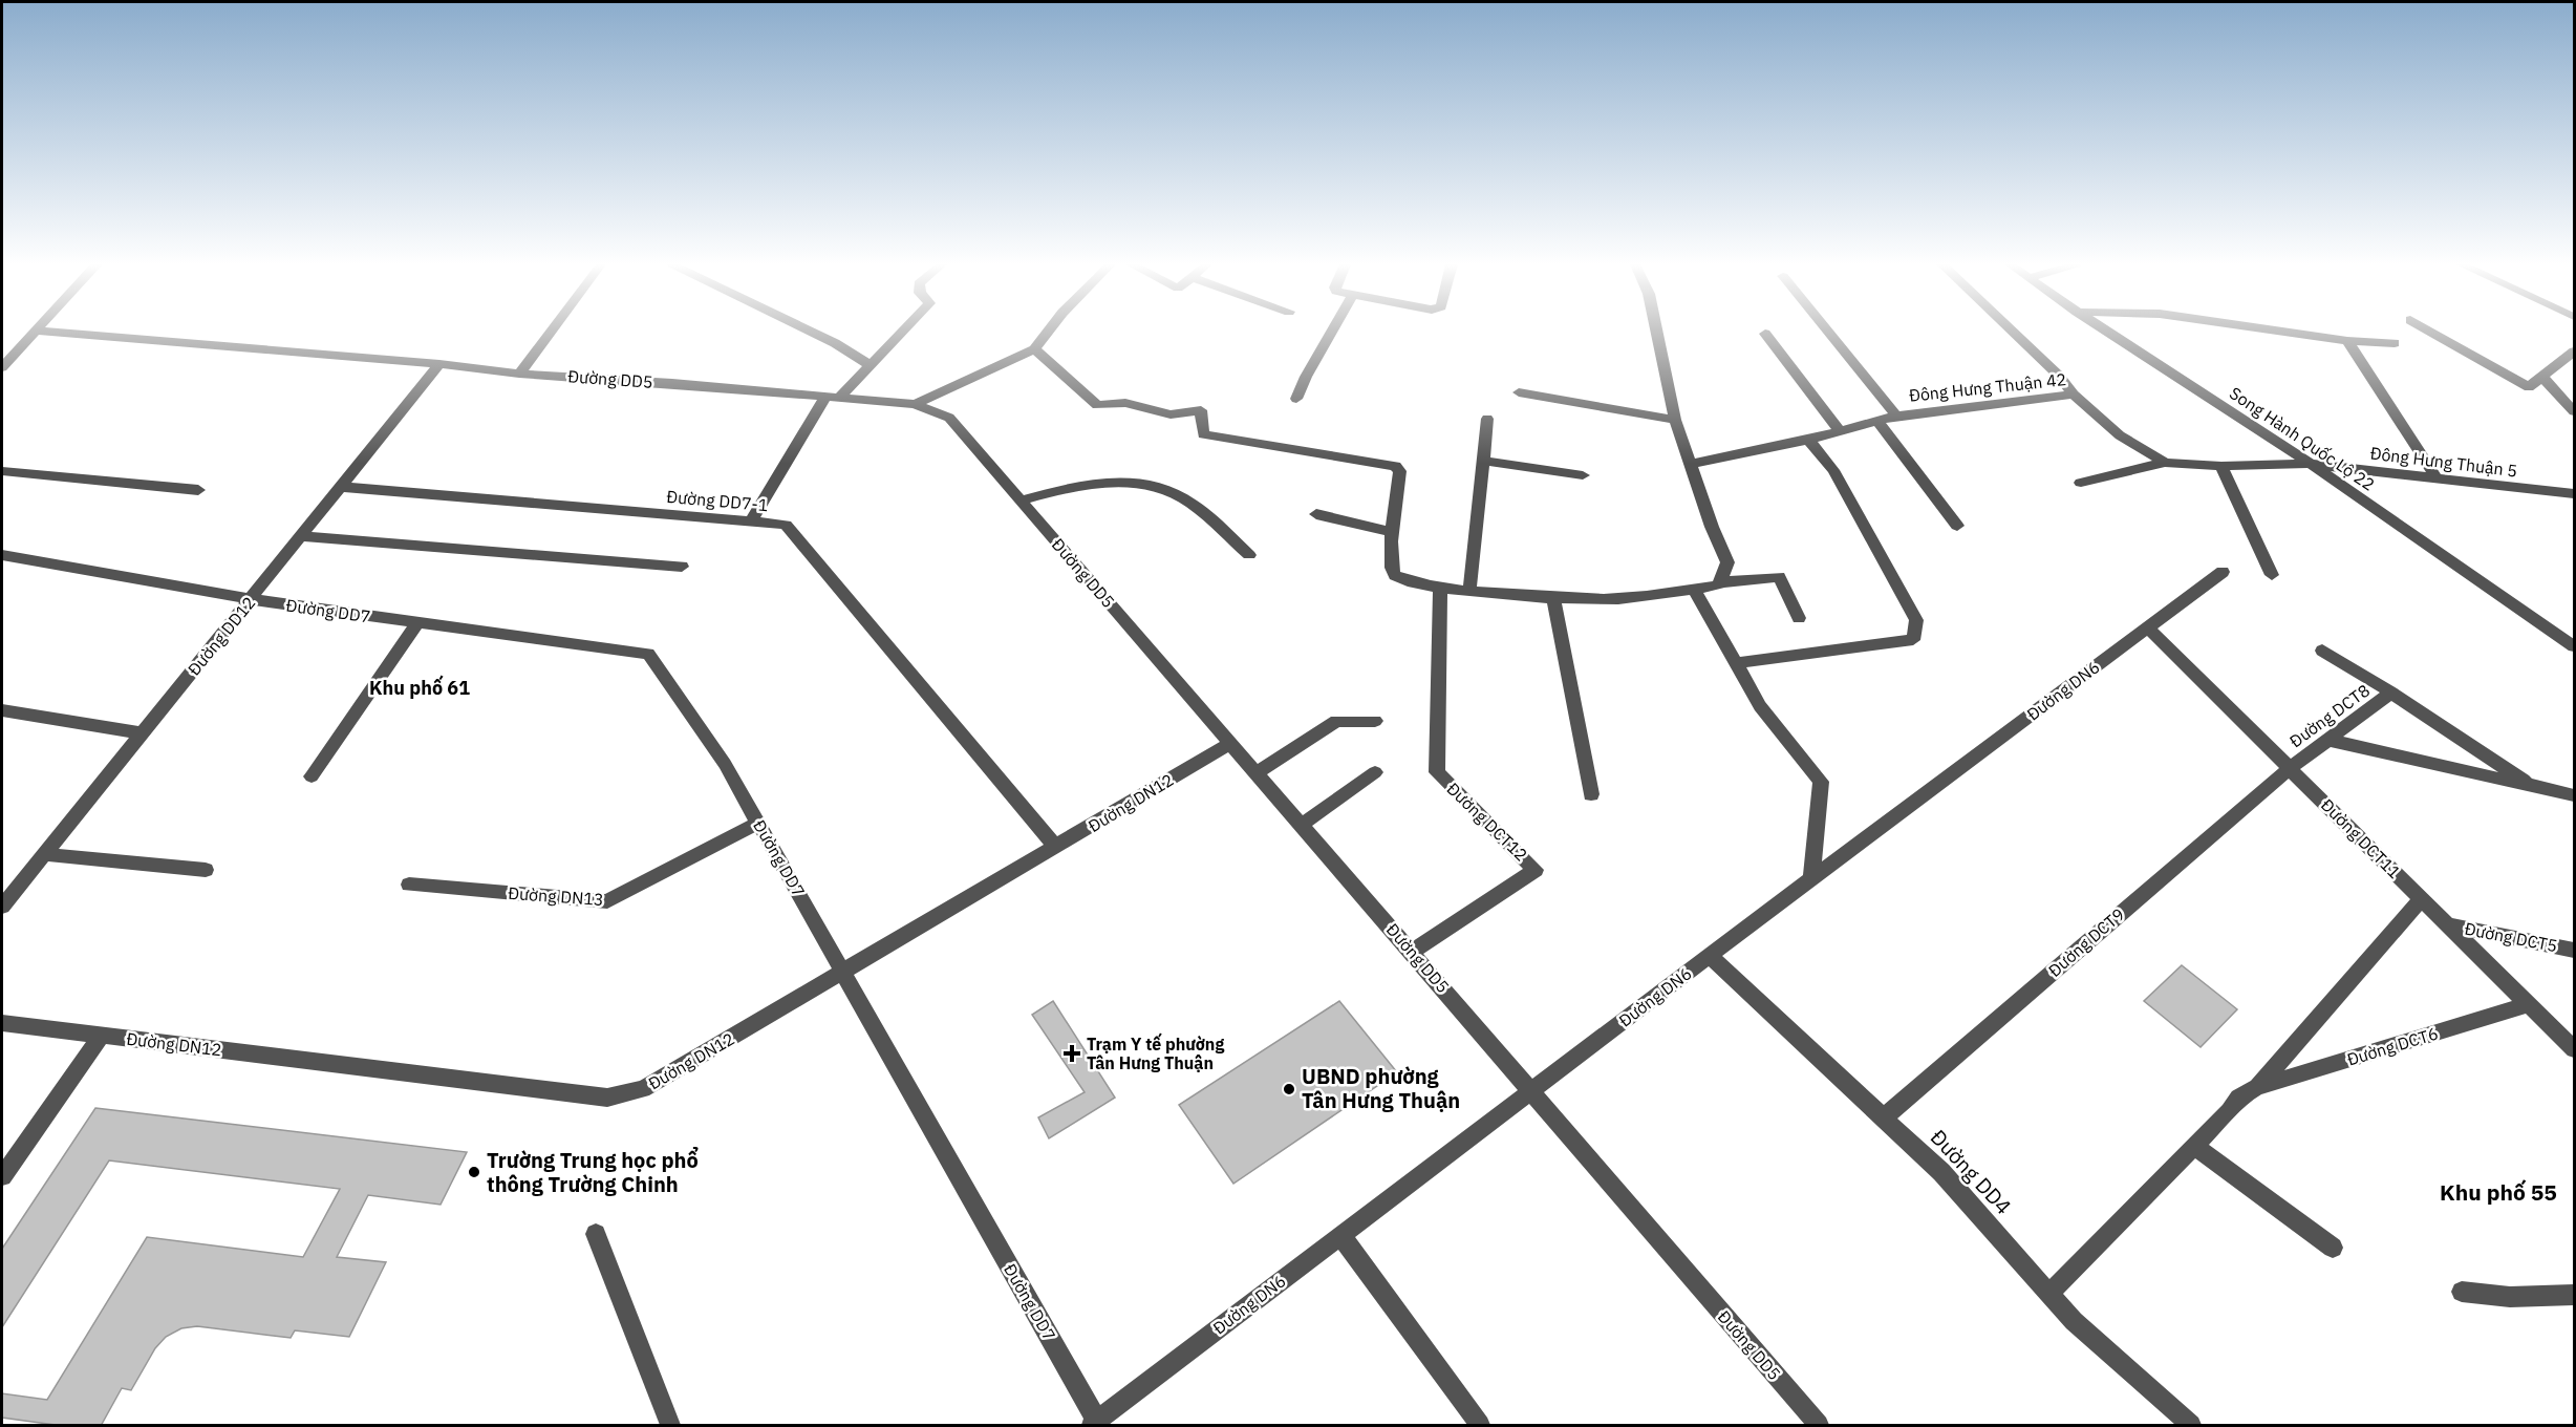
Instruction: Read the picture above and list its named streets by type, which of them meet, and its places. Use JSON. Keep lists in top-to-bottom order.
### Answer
{
  "streets": {
    "street": [
      "Đường DD5",
      "Đông Hưng Thuận 42",
      "Song Hành Quốc Lộ 22",
      "Đông Hưng Thuận 5",
      "Đường DD7-1",
      "Đường DD7",
      "Đường DD12",
      "Đường DN6",
      "Đường DCT8",
      "Đường DN12",
      "Đường DCT12",
      "Đường DCT11",
      "Đường DN13",
      "Đường DCT5",
      "Đường DCT9",
      "Đường DCT6",
      "Đường DD4"
    ]
  },
  "crossings": [
    ["Đường DD5", "Đường DD12"],
    ["Đường DD5", "Đường DN6"],
    ["Đường DD5", "Đường DN12"],
    ["Đường DD5", "Đường DCT12"],
    ["Đông Hưng Thuận 42", "Song Hành Quốc Lộ 22"],
    ["Đông Hưng Thuận 42", "Đông Hưng Thuận 5"],
    ["Song Hành Quốc Lộ 22", "Đông Hưng Thuận 5"],
    ["Đường DD7-1", "Đường DD12"],
    ["Đường DD7-1", "Đường DN12"],
    ["Đường DD7", "Đường DD12"],
    ["Đường DD7", "Đường DN6"],
    ["Đường DD7", "Đường DN12"],
    ["Đường DD7", "Đường DN13"],
    ["Đường DN6", "Đường DCT11"],
    ["Đường DN6", "Đường DD4"],
    ["Đường DCT8", "Đường DCT11"],
    ["Đường DCT8", "Đường DCT9"],
    ["Đường DCT11", "Đường DCT5"],
    ["Đường DCT11", "Đường DCT9"],
    ["Đường DCT11", "Đường DCT6"],
    ["Đường DCT9", "Đường DD4"]
  ],
  "districts": ["Khu phố 61", "Khu phố 55"],
  "places": {
    "health": ["Trạm Y tế phường Tân Hưng Thuận"],
    "other": ["UBND phường Tân Hưng Thuận", "Trường Trung học phổ thông Trường Chinh"]
  }
}
